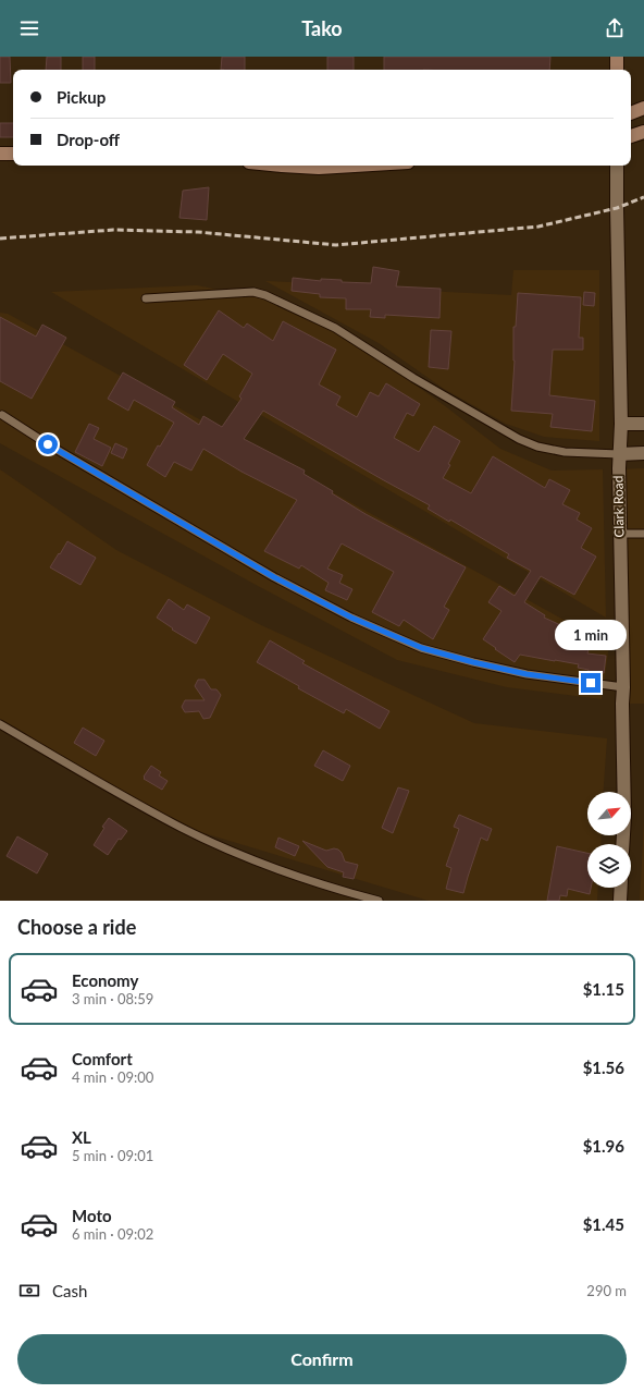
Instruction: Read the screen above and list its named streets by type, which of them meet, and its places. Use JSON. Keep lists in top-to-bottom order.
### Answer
{
  "streets": {
    "street": ["Clark Road"]
  },
  "north": "top right",
  "page": {
    "header": "Tako",
    "banner": ["Pickup", "Drop-off"],
    "bubble": "1 min",
    "heading": "Choose a ride",
    "list": [
      {
        "name": "Economy",
        "note": "3 min · 08:59",
        "value": "$1.15"
      },
      {
        "name": "Comfort",
        "note": "4 min · 09:00",
        "value": "$1.56"
      },
      {
        "name": "XL",
        "note": "5 min · 09:01",
        "value": "$1.96"
      },
      {
        "name": "Moto",
        "note": "6 min · 09:02",
        "value": "$1.45"
      }
    ],
    "pay": ["Cash", "290 m"],
    "buttons": "Confirm"
  }
}
